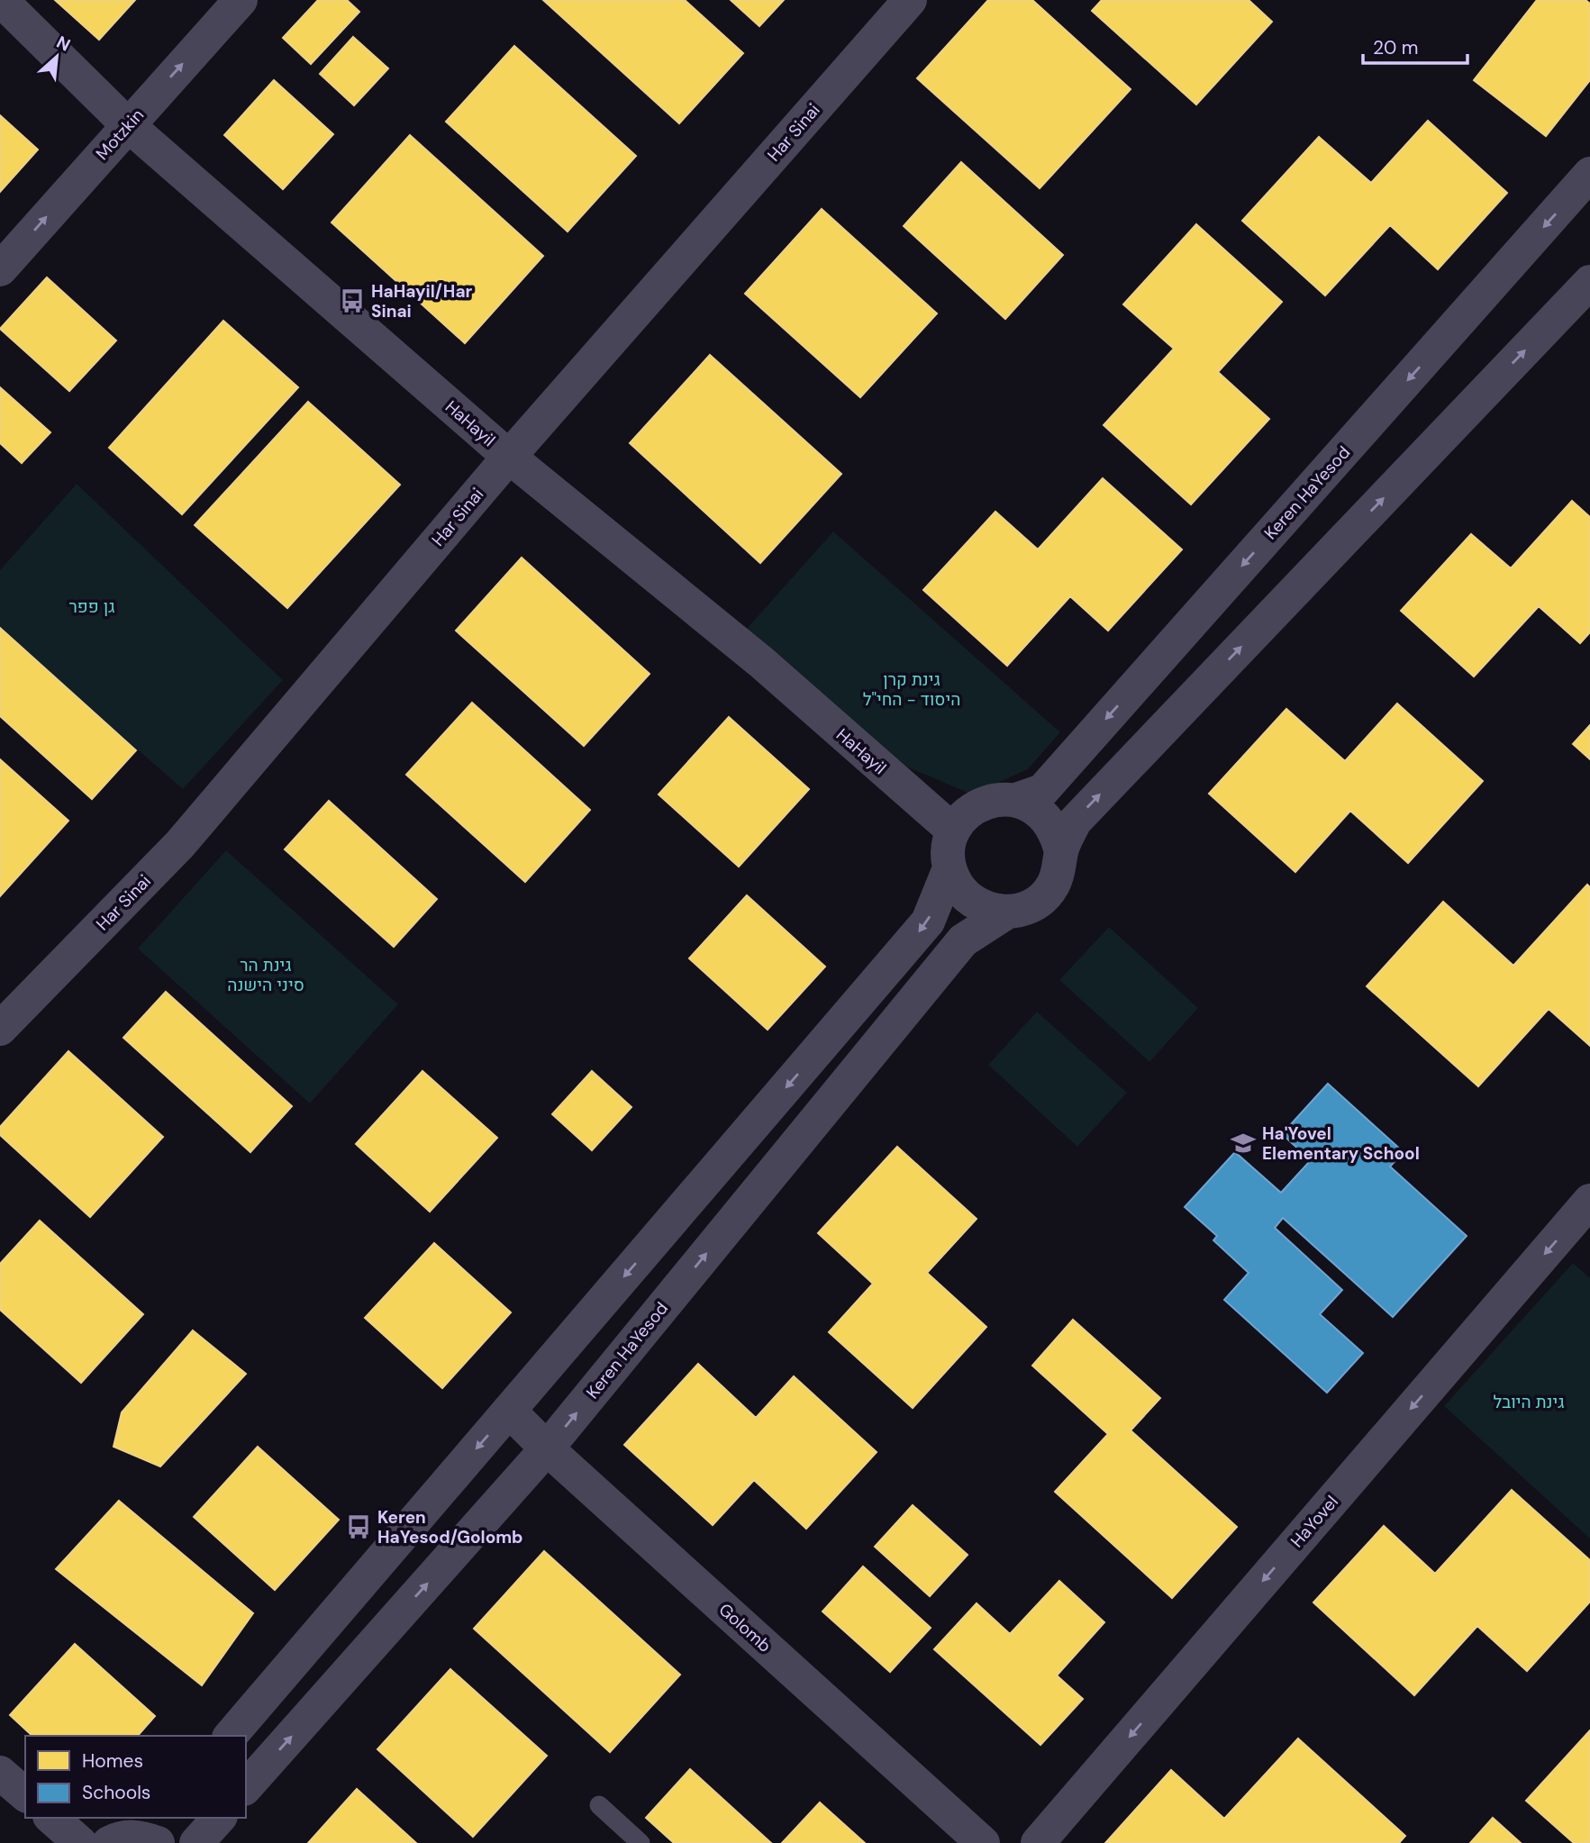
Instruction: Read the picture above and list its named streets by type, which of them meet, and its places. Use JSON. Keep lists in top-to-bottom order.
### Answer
{
  "streets": {
    "street": [
      "Har Sinai",
      "Motzkin",
      "HaHayil",
      "Keren HaYesod",
      "HaYovel",
      "Golomb"
    ]
  },
  "crossings": [
    ["Har Sinai", "HaHayil"],
    ["Motzkin", "HaHayil"],
    ["HaHayil", "Keren HaYesod"],
    ["Keren HaYesod", "Golomb"]
  ],
  "one_way": ["Motzkin", "HaYovel"],
  "parks": [
    "גן פפר",
    "גינת קרן היסוד - החי\"ל",
    "גינת הר סיני הישנה",
    "גינת היובל"
  ],
  "places": {
    "bus stop": ["HaHayil/Har Sinai", "Keren HaYesod/Golomb"],
    "school or university": ["Ha'Yovel Elementary School"]
  },
  "legend": ["Homes", "Schools"],
  "scale_bar": "20 m",
  "north": "top right"
}
